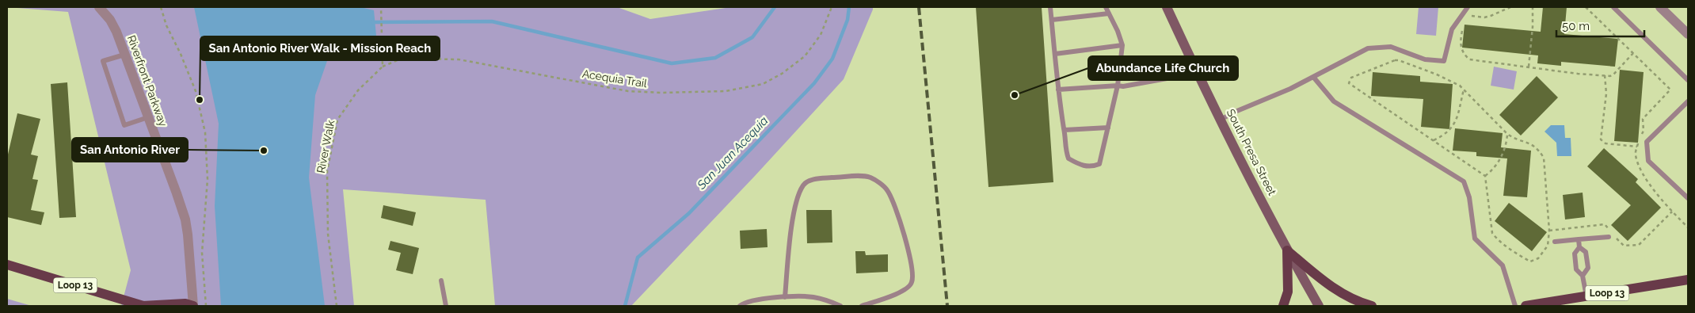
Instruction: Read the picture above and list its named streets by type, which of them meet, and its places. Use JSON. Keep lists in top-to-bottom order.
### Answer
{
  "streets": {
    "main road": ["South Presa Street", "Loop 13"],
    "street": ["Riverfront Parkway"],
    "path": ["Acequia Trail", "River Walk"]
  },
  "crossings": [
    ["Acequia Trail", "River Walk"],
    ["Riverfront Parkway", "Loop 13"]
  ],
  "water": ["San Juan Acequia"],
  "places": ["Abundance Life Church", "San Antonio River Walk - Mission Reach", "San Antonio River"],
  "scale_bar": "50 m"
}
